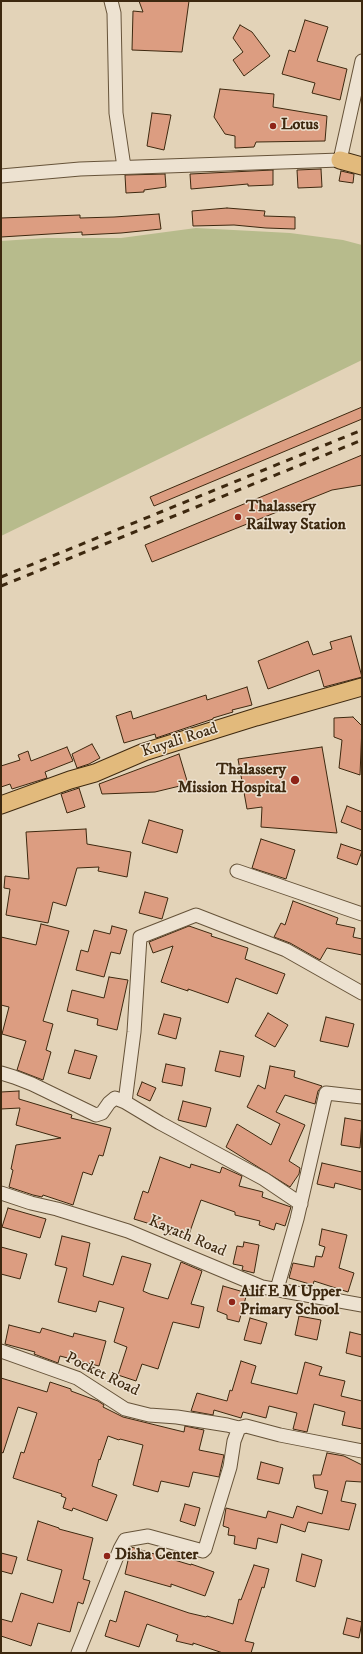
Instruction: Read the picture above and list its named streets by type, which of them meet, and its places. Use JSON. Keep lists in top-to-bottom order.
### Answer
{
  "streets": {
    "main road": ["Kuyali Road"],
    "street": ["Kayath Road", "Pocket Road"]
  },
  "places": [
    "Lotus",
    "Thalassery Railway Station",
    "Thalassery Mission Hospital",
    "Alif E M Upper Primary School",
    "Disha Center"
  ]
}
